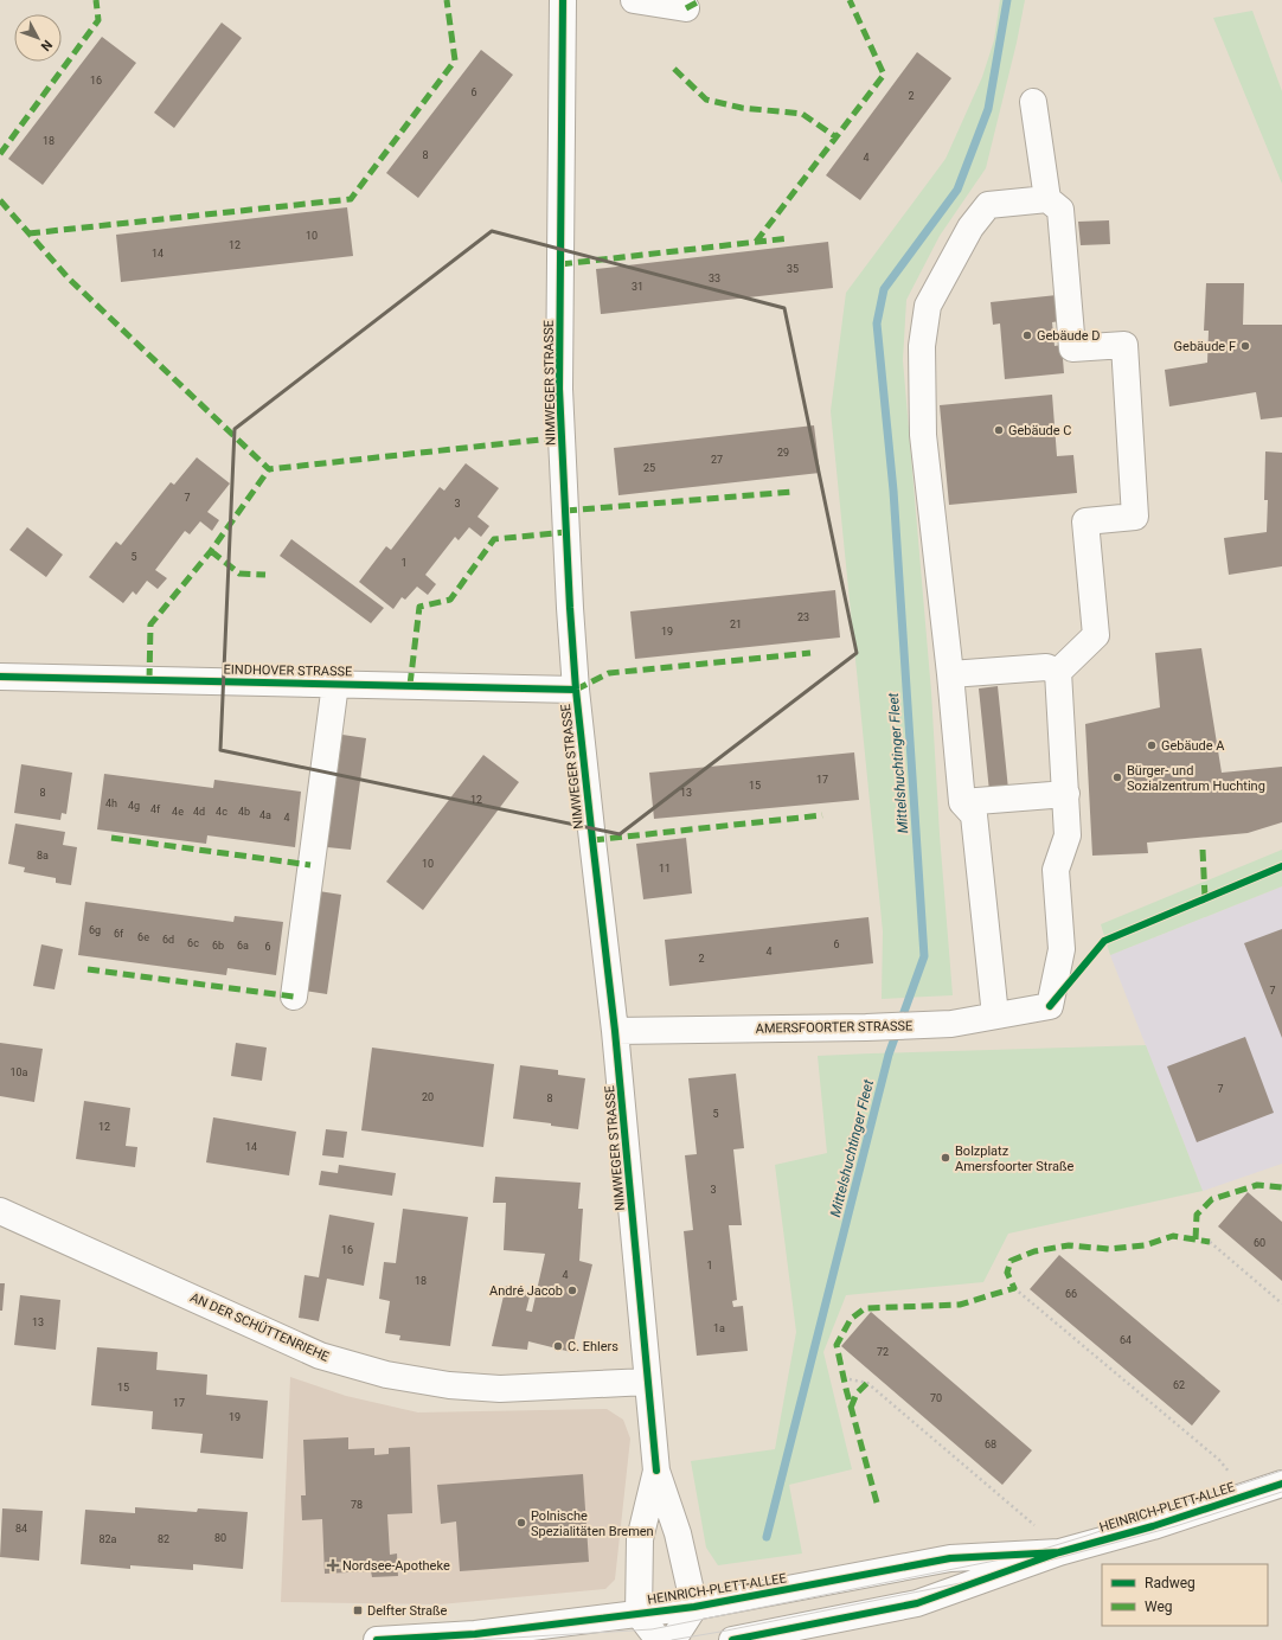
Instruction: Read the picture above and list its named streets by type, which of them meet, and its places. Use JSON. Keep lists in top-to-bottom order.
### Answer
{
  "streets": {
    "street": [
      "NIMWEGER STRASSE",
      "EINDHOVER STRASSE",
      "AMERSFOORTER STRASSE",
      "AN DER SCHÜTTENRIEHE",
      "HEINRICH-PLETT-ALLEE"
    ]
  },
  "crossings": [
    ["NIMWEGER STRASSE", "EINDHOVER STRASSE"],
    ["NIMWEGER STRASSE", "AMERSFOORTER STRASSE"],
    ["NIMWEGER STRASSE", "AN DER SCHÜTTENRIEHE"],
    ["NIMWEGER STRASSE", "HEINRICH-PLETT-ALLEE"]
  ],
  "water": ["Mittelshuchtinger Fleet"],
  "places": {
    "other": [
      "Gebäude D",
      "Gebäude F",
      "Gebäude C",
      "Gebäude A",
      "Bürger- und Sozialzentrum Huchting",
      "Bolzplatz Amersfoorter Straße",
      "André Jacob",
      "C. Ehlers",
      "Polnische Spezialitäten Bremen"
    ],
    "health": ["Nordsee-Apotheke"],
    "transit": ["Delfter Straße"]
  },
  "house_numbers": [
    "16",
    "6",
    "2",
    "18",
    "8",
    "4",
    "10",
    "12",
    "14",
    "35",
    "33",
    "31",
    "29",
    "27",
    "25",
    "7",
    "3",
    "5",
    "1",
    "23",
    "21",
    "19",
    "17",
    "15",
    "8",
    "13",
    "12",
    "4h",
    "4g",
    "4f",
    "4e",
    "4d",
    "4c",
    "4b",
    "4a",
    "4",
    "8a",
    "10",
    "11",
    "6g",
    "6f",
    "6e",
    "6d",
    "6c",
    "6",
    "6b",
    "6a",
    "6",
    "4",
    "2",
    "7",
    "10a",
    "7",
    "20",
    "8",
    "5",
    "12",
    "14",
    "3",
    "60",
    "16",
    "1",
    "4",
    "18",
    "66",
    "13",
    "1a",
    "64",
    "72",
    "62",
    "15",
    "70",
    "17",
    "19",
    "68",
    "78",
    "84",
    "80",
    "82a",
    "82"
  ],
  "legend": ["Radweg", "Weg"],
  "north": "bottom right"
}
